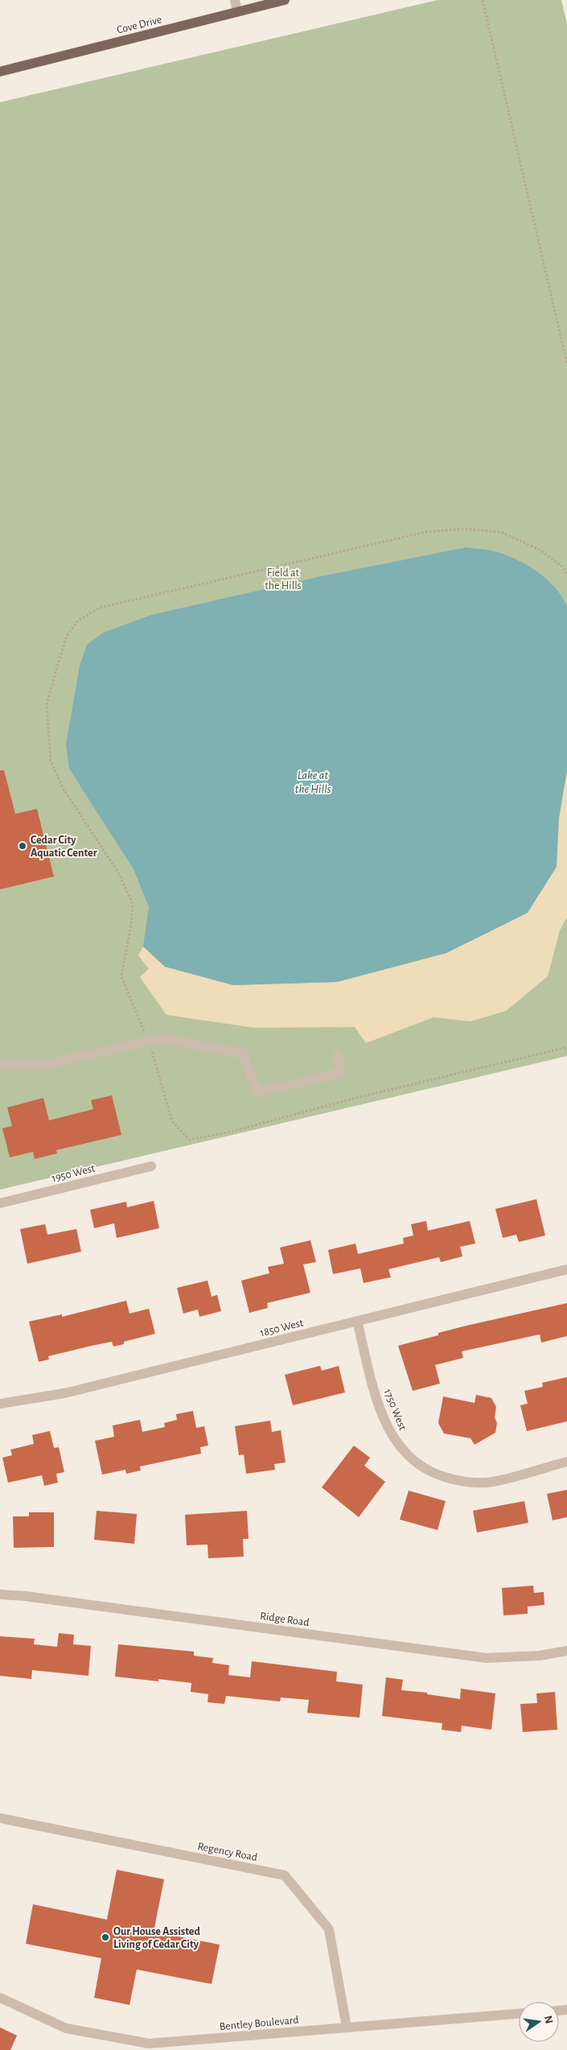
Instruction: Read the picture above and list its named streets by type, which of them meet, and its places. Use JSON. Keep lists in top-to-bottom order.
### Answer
{
  "streets": {
    "main road": ["Cove Drive"],
    "street": [
      "1950 West",
      "1850 West",
      "1750 West",
      "Ridge Road",
      "Regency Road",
      "Bentley Boulevard"
    ]
  },
  "crossings": [
    ["1850 West", "1750 West"],
    ["Regency Road", "Bentley Boulevard"]
  ],
  "water": ["Lake at the Hills"],
  "parks": ["Field at the Hills"],
  "places": ["Cedar City Aquatic Center", "Our House Assisted Living of Cedar City"],
  "north": "right"
}
